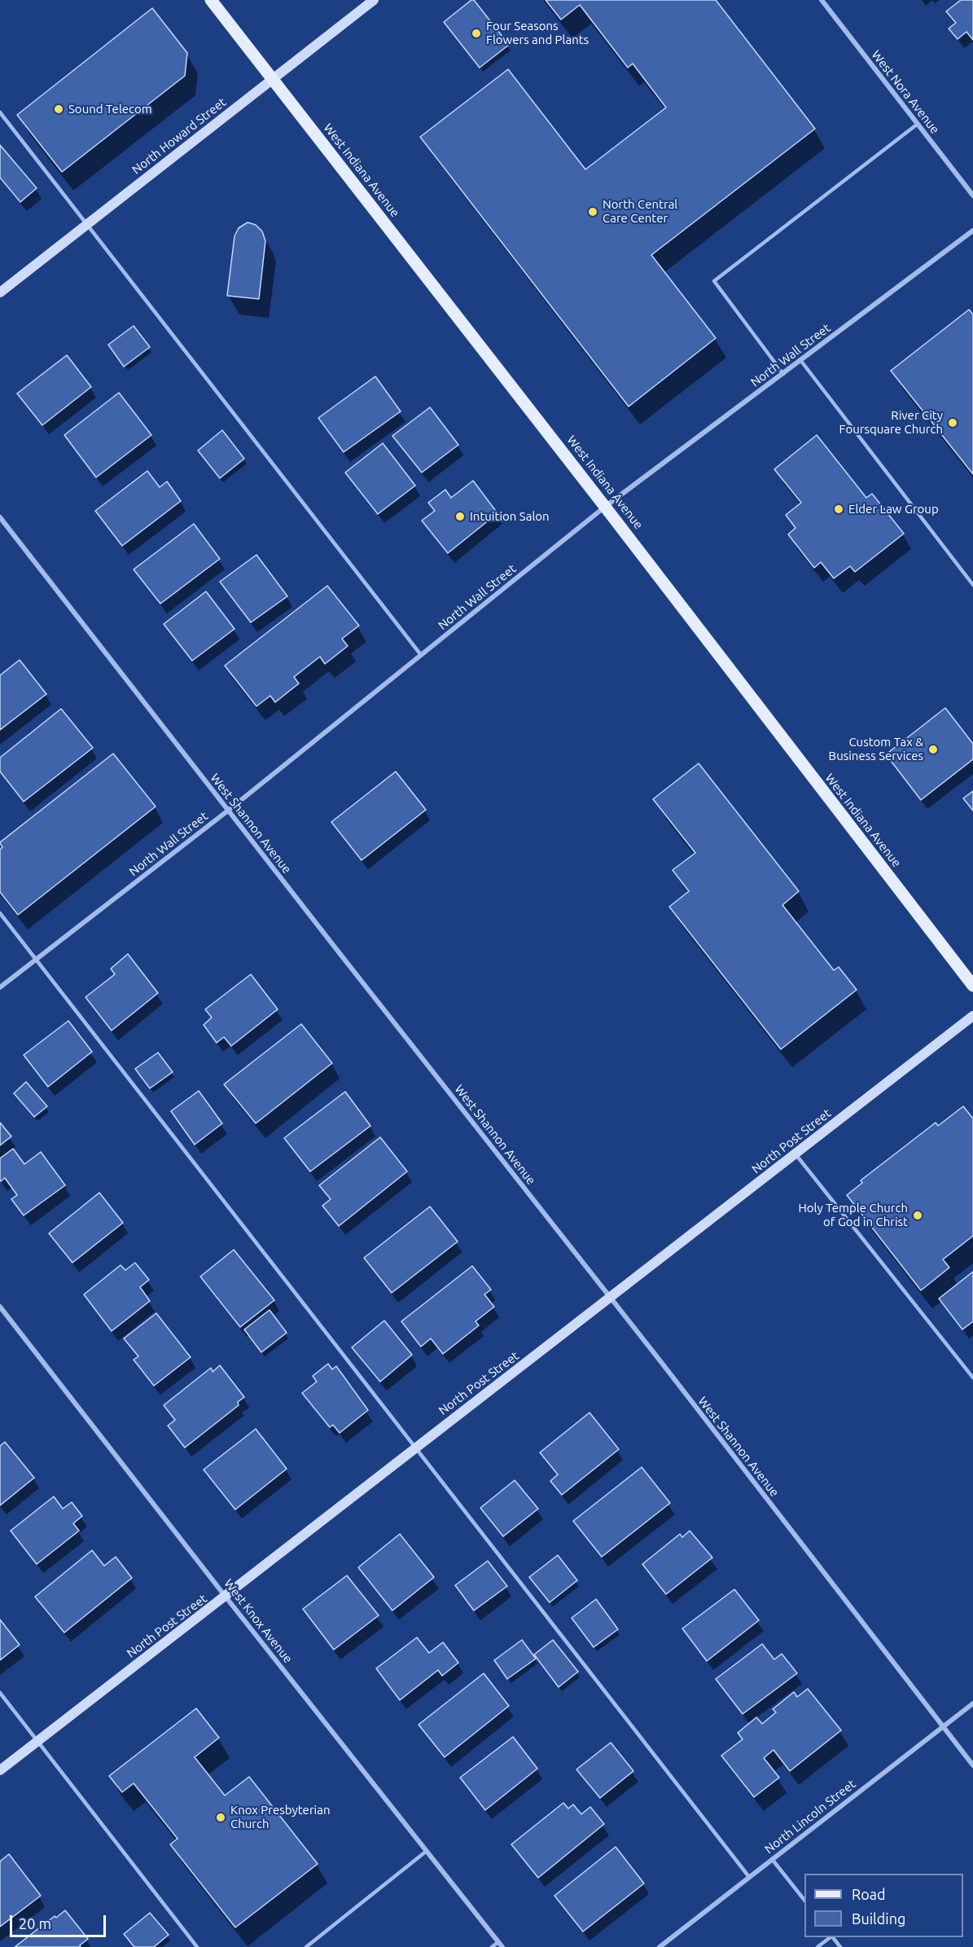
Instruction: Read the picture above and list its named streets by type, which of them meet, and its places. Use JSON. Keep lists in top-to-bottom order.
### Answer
{
  "streets": {
    "main road": ["West Indiana Avenue"],
    "street": [
      "West Nora Avenue",
      "North Howard Street",
      "North Wall Street",
      "West Shannon Avenue",
      "North Post Street",
      "West Knox Avenue",
      "North Lincoln Street"
    ]
  },
  "crossings": [
    ["North Howard Street", "West Indiana Avenue"],
    ["West Indiana Avenue", "North Wall Street"],
    ["North Wall Street", "West Shannon Avenue"],
    ["West Shannon Avenue", "North Post Street"],
    ["West Shannon Avenue", "North Lincoln Street"],
    ["North Post Street", "West Knox Avenue"]
  ],
  "places": [
    "Four Seasons Flowers and Plants",
    "Sound Telecom",
    "North Central Care Center",
    "River City Foursquare Church",
    "Elder Law Group",
    "Intuition Salon",
    "Custom Tax & Business Services",
    "Holy Temple Church of God in Christ",
    "Knox Presbyterian Church"
  ],
  "legend": ["Road", "Building"],
  "scale_bar": "20 m"
}
